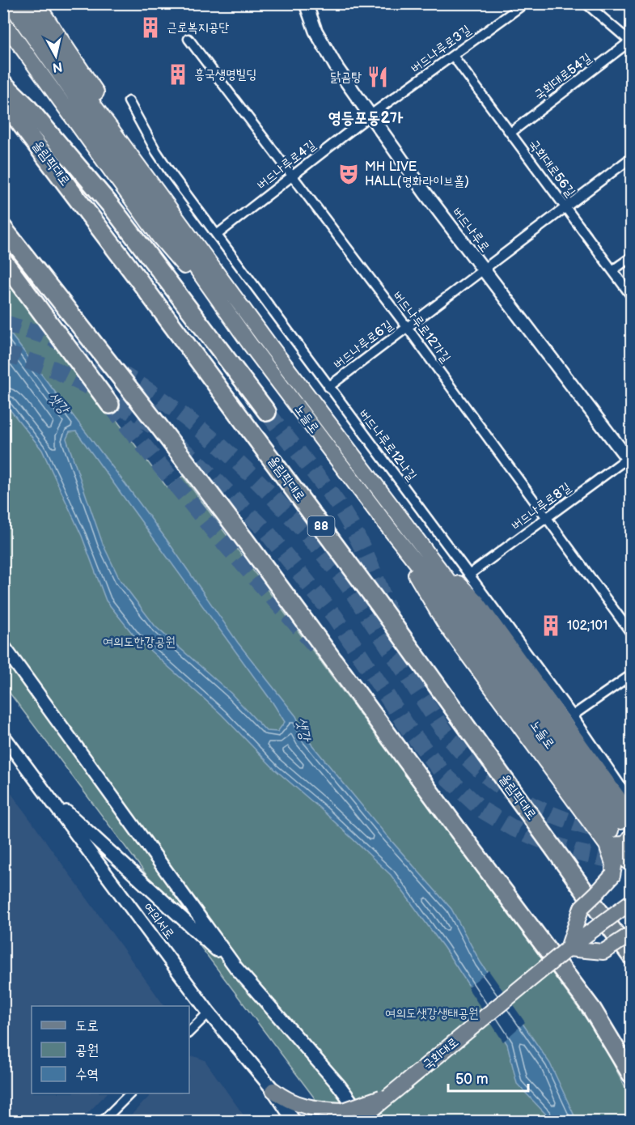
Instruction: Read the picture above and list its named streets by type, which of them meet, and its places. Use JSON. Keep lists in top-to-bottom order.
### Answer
{
  "streets": {
    "highway": ["올림픽대로", "88"],
    "main road": [
      "버드나루로",
      "노들로",
      "여의서로",
      "국회대로"
    ],
    "street": [
      "버드나루로3길",
      "국회대로54길",
      "버드나루로4길",
      "국회대로56길",
      "버드나루로12가길",
      "버드나루로6길",
      "버드나루로12나길",
      "버드나루로8길"
    ]
  },
  "crossings": [
    ["버드나루로3길", "버드나루로4길"],
    ["버드나루로3길", "국회대로56길"],
    ["버드나루로3길", "버드나루로"],
    ["국회대로54길", "국회대로56길"],
    ["버드나루로4길", "버드나루로"],
    ["버드나루로4길", "버드나루로12가길"],
    ["버드나루로4길", "버드나루로12나길"],
    ["국회대로56길", "버드나루로6길"],
    ["버드나루로", "버드나루로6길"],
    ["버드나루로", "버드나루로8길"],
    ["버드나루로12가길", "버드나루로6길"],
    ["버드나루로12가길", "버드나루로8길"],
    ["버드나루로6길", "버드나루로12나길"],
    ["버드나루로12나길", "버드나루로8길"]
  ],
  "districts": ["영등포동2가"],
  "water": ["샛강"],
  "parks": ["여의도한강공원", "여의도샛강생태공원"],
  "places": {
    "building": ["근로복지공단", "흥국생명빌딩", "102;101"],
    "restaurant": ["닭곰탕"],
    "theatre": ["MH LIVE HALL(명화라이브홀)"]
  },
  "legend": ["도로", "공원", "수역"],
  "scale_bar": "50 m",
  "north": "bottom"
}
